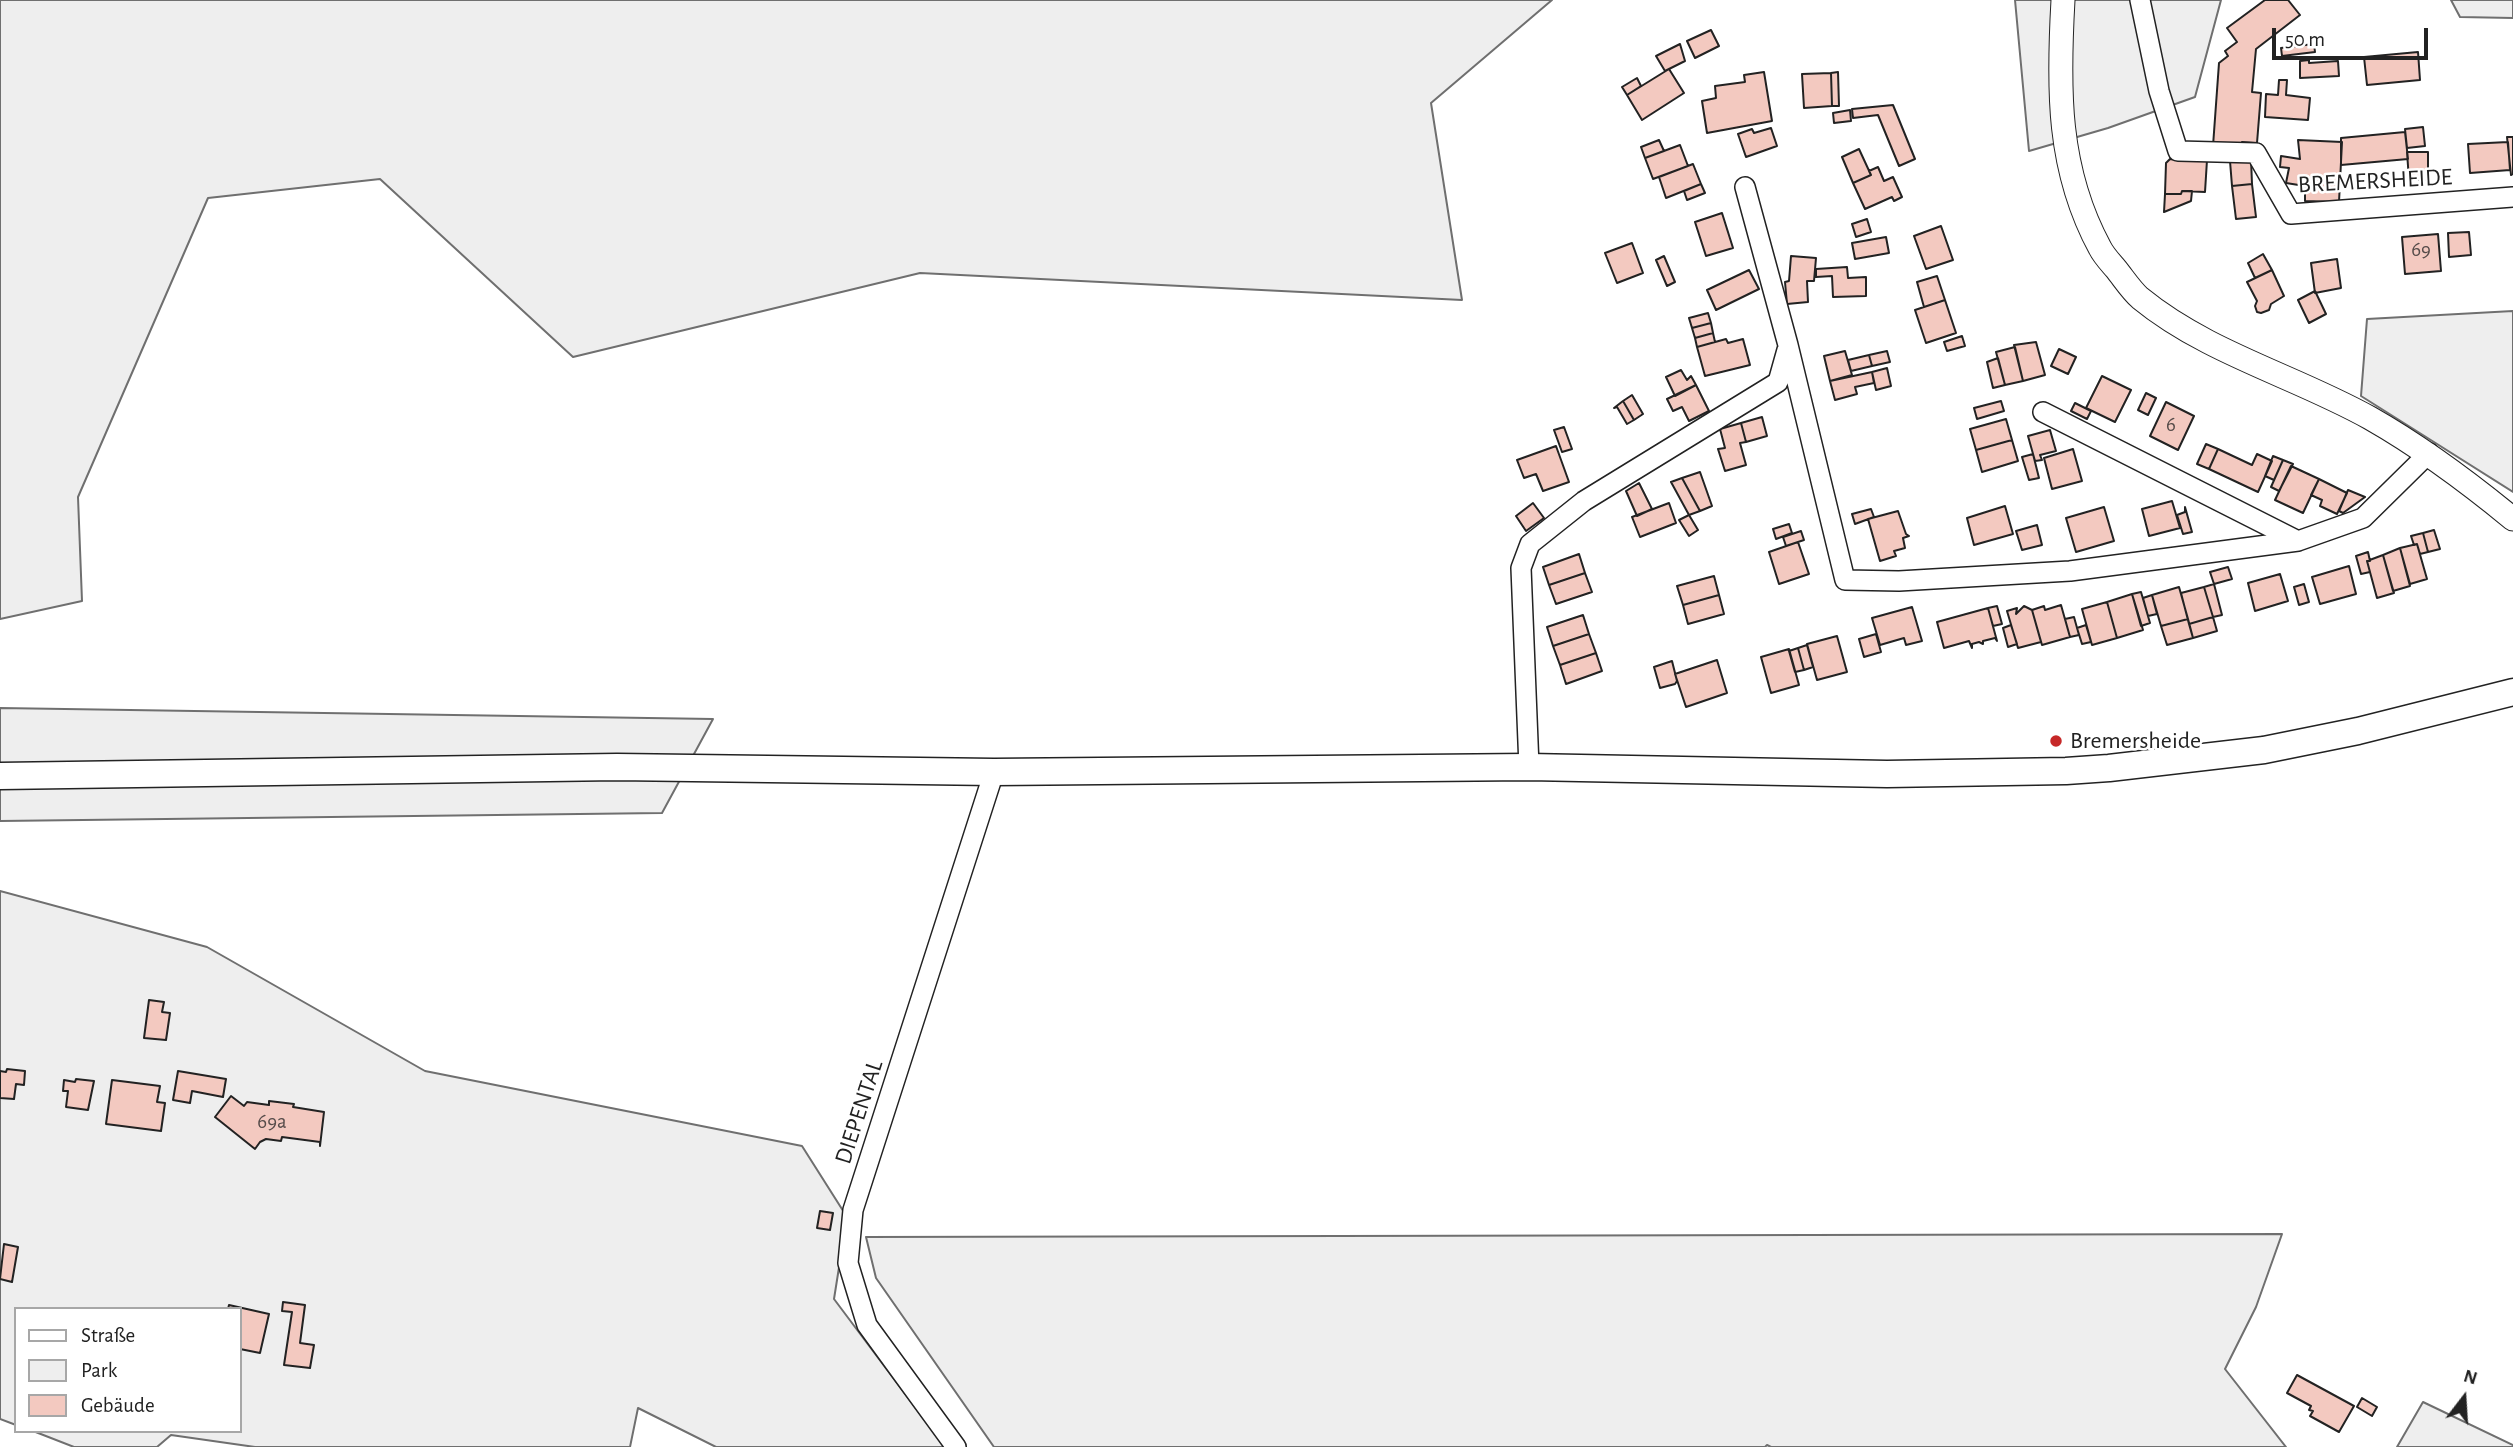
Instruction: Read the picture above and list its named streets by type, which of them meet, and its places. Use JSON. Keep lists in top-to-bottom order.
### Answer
{
  "streets": {
    "street": ["BREMERSHEIDE", "DIEPENTAL"]
  },
  "places": ["Bremersheide"],
  "house_numbers": ["69", "6", "69a"],
  "legend": ["Straße", "Park", "Gebäude"],
  "scale_bar": "50 m",
  "north": "top"
}
